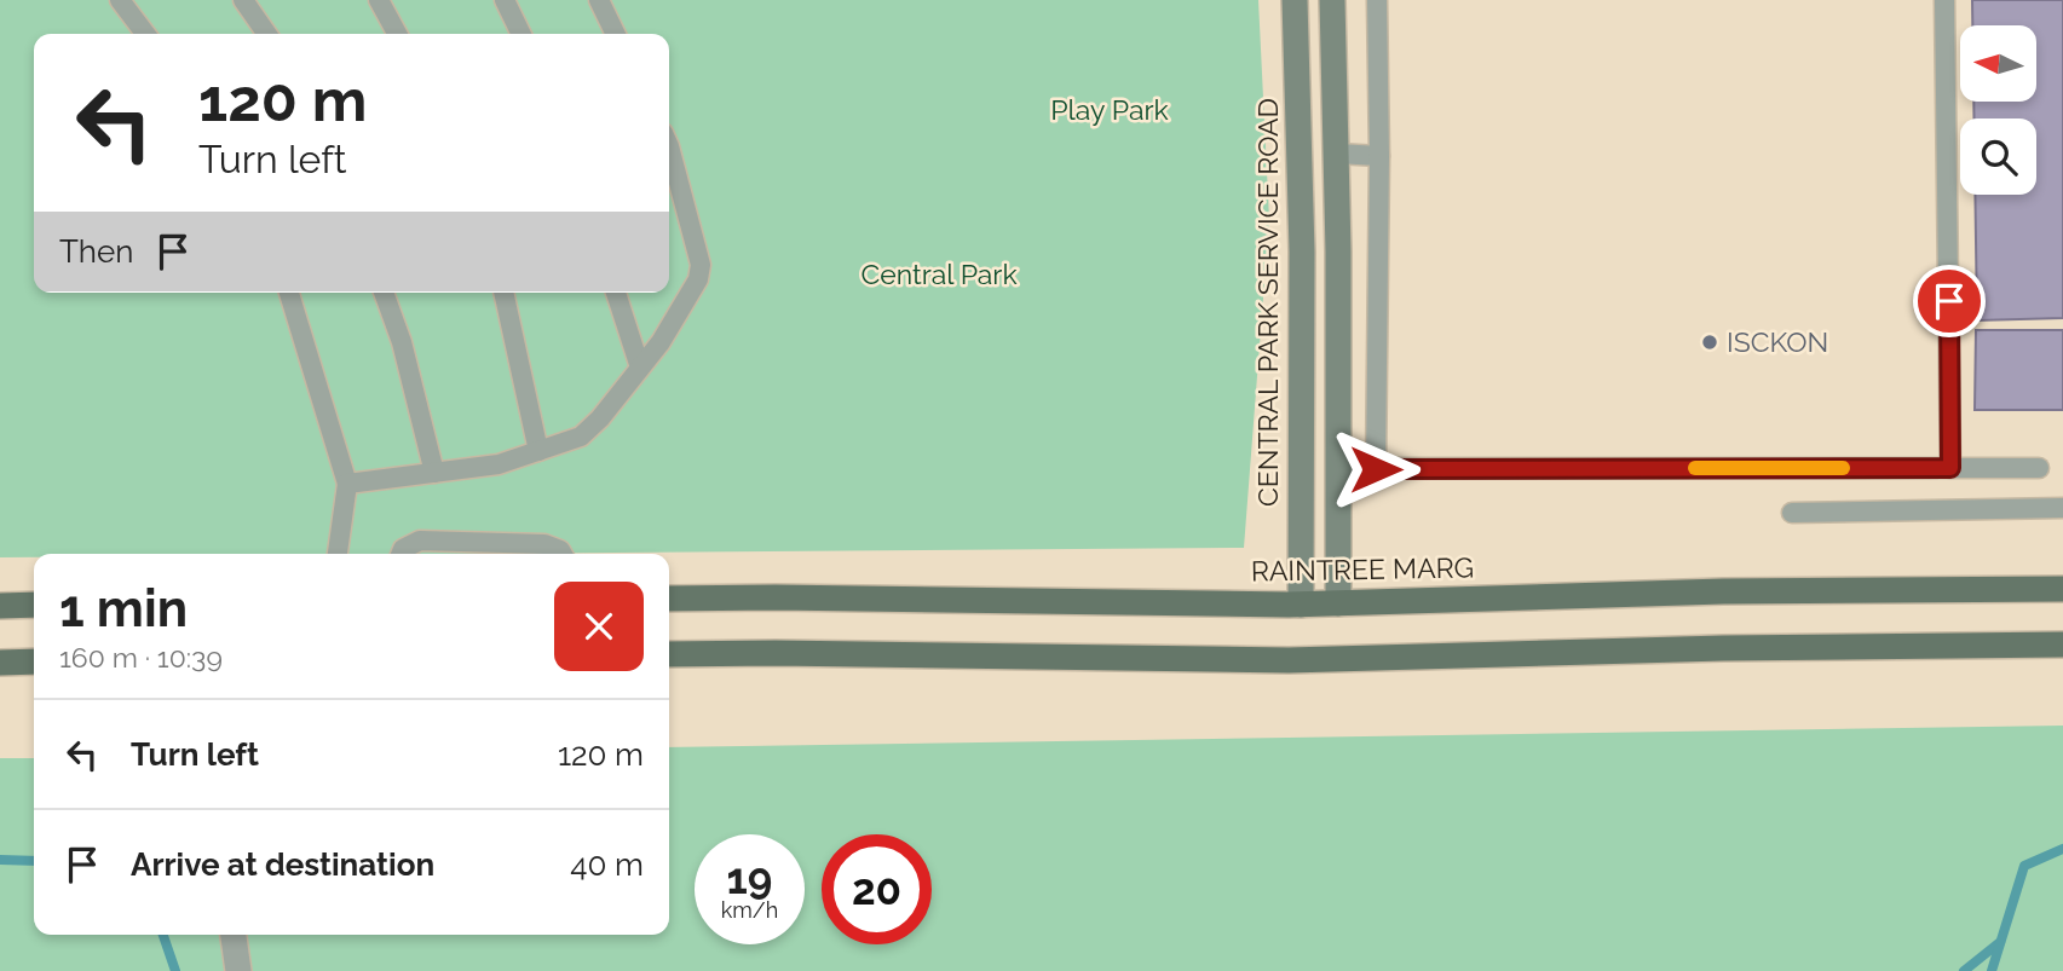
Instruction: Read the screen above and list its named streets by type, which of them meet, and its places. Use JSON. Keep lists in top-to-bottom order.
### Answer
{
  "streets": {
    "main road": ["RAINTREE MARG"],
    "street": ["CENTRAL PARK SERVICE ROAD"]
  },
  "crossings": [
    ["CENTRAL PARK SERVICE ROAD", "RAINTREE MARG"]
  ],
  "parks": ["Play Park", "Central Park"],
  "places": ["ISCKON"],
  "north": "left",
  "page": {
    "turn": ["120 m", "Turn left"],
    "then": "Then",
    "heading": ["1 min", "160 m · 10:39"],
    "list": [
      {
        "name": "Turn left",
        "value": "120 m"
      },
      {
        "name": "Arrive at destination",
        "value": "40 m"
      }
    ],
    "speed": "19 km/h",
    "limit": "20"
  }
}
